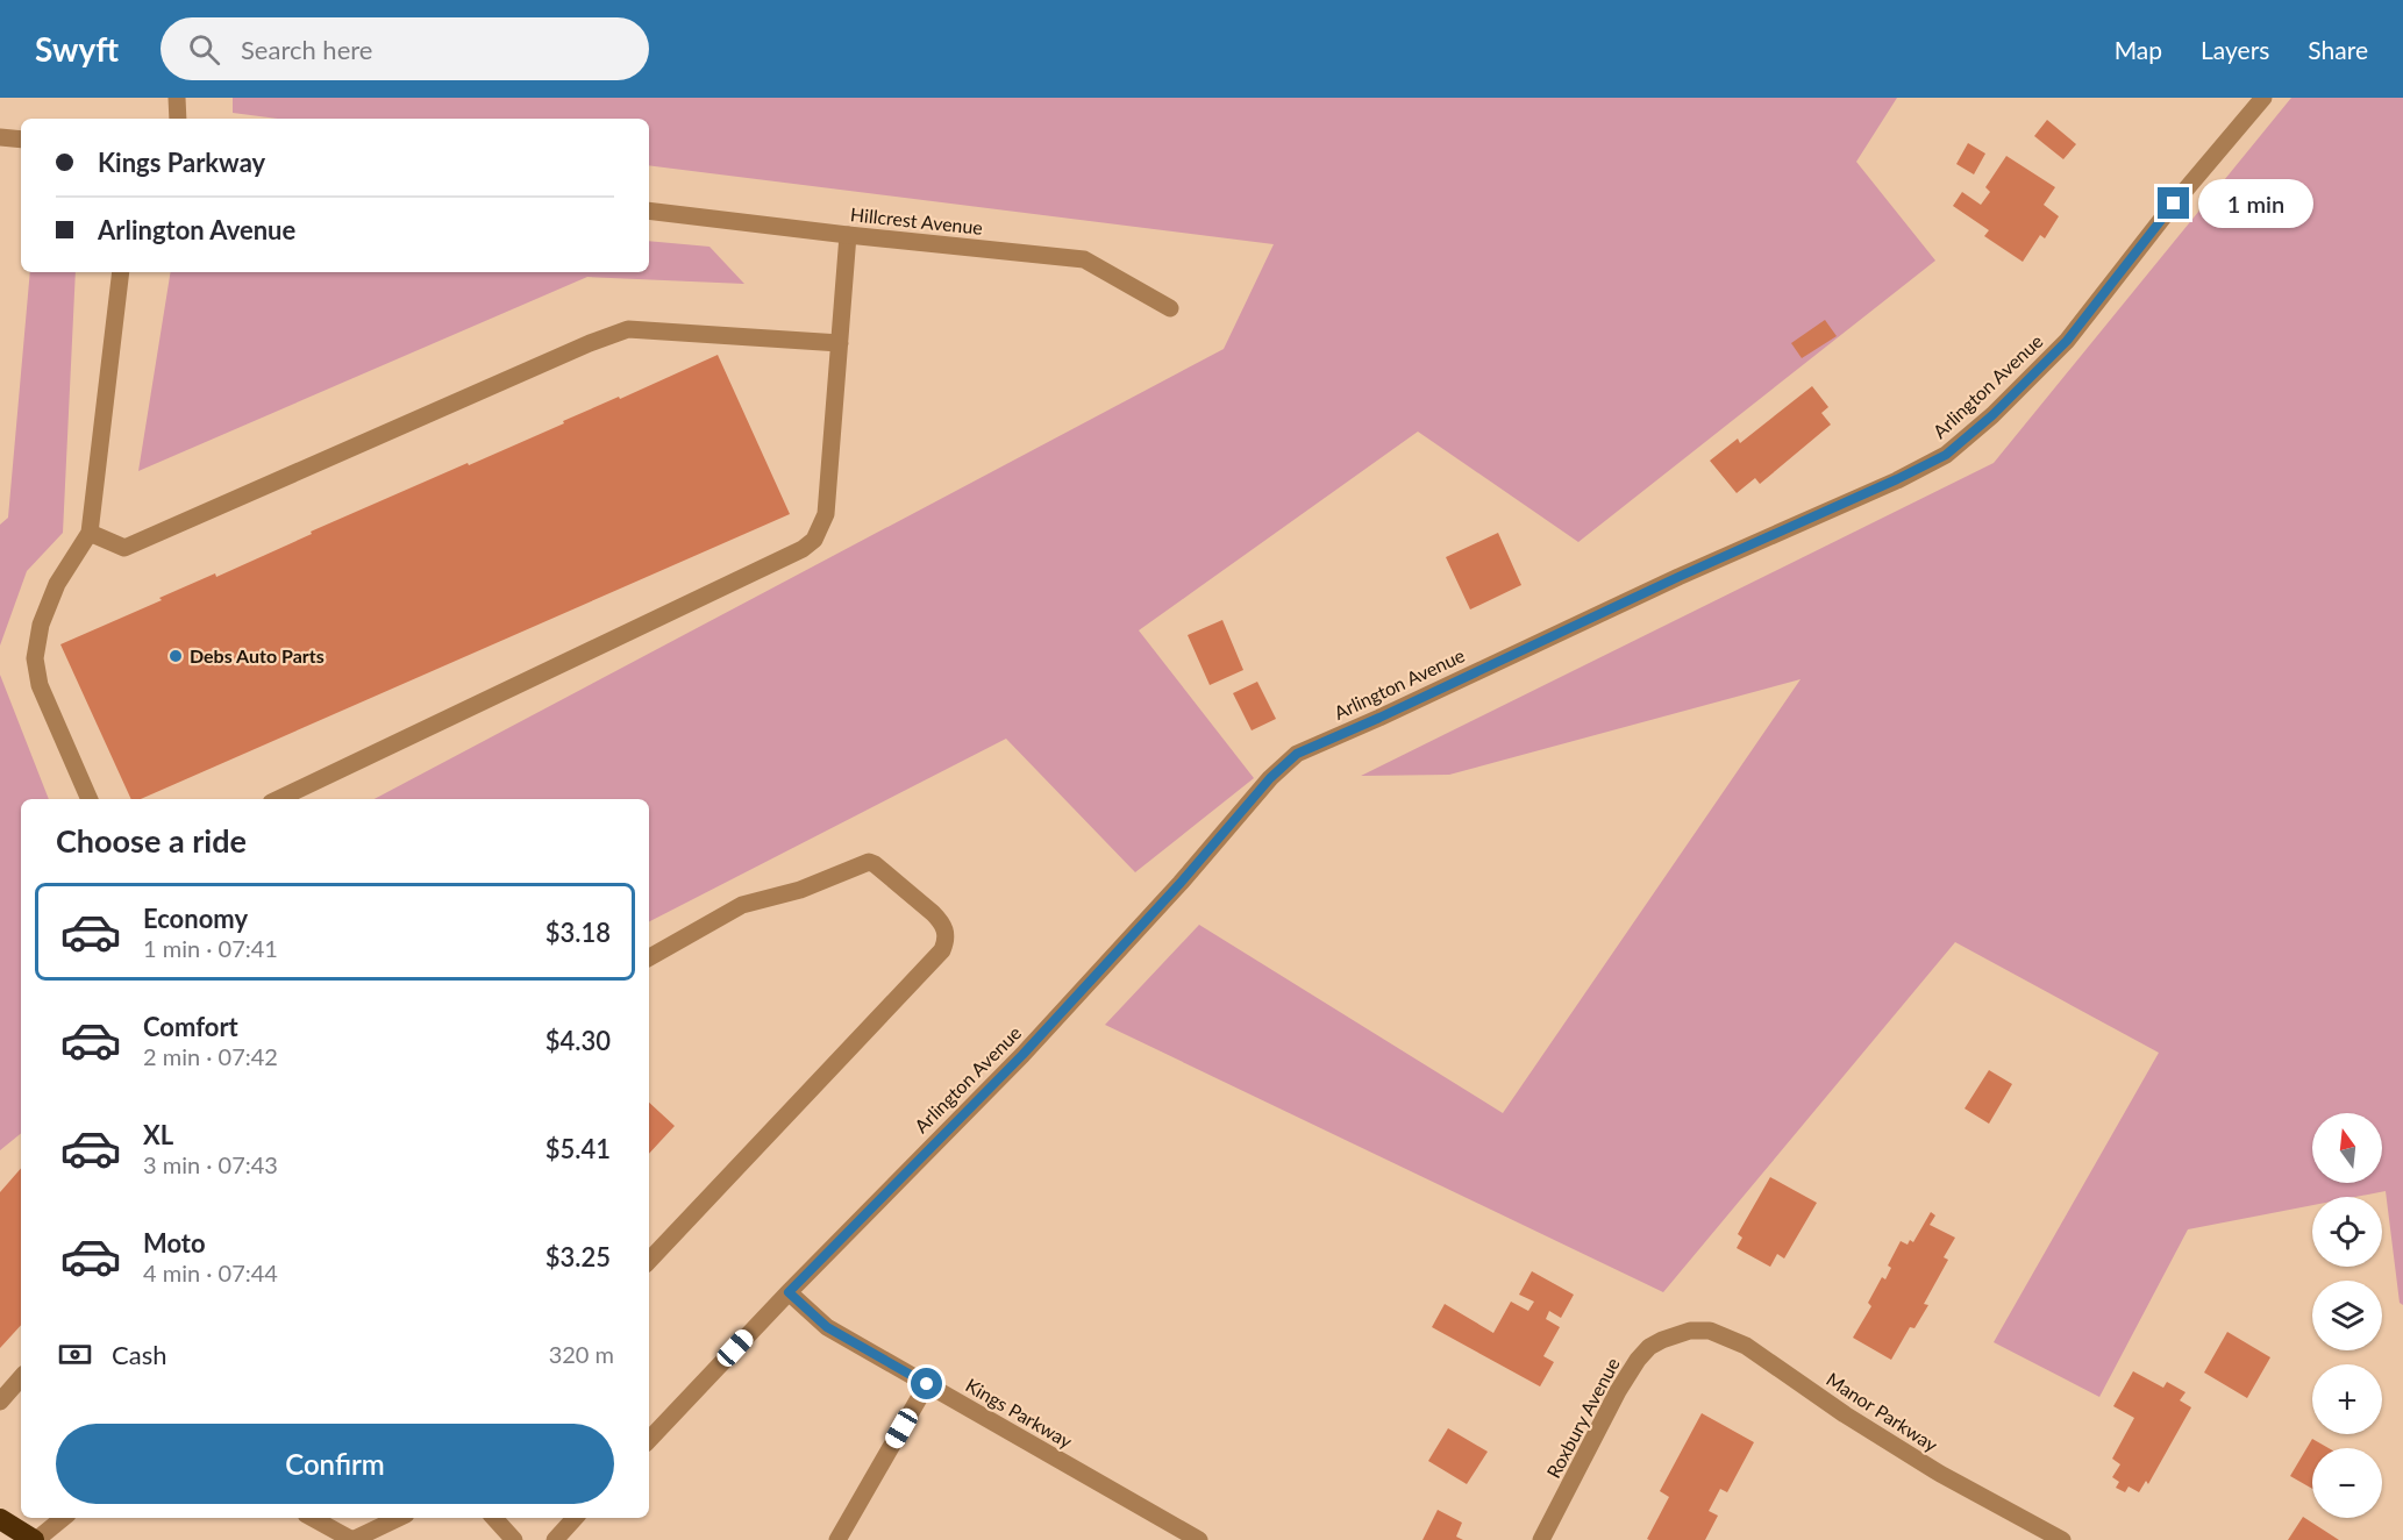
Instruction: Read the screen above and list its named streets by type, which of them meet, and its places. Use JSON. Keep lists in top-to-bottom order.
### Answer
{
  "streets": {
    "street": [
      "Hillcrest Avenue",
      "Arlington Avenue",
      "Manor Parkway",
      "Kings Parkway",
      "Roxbury Avenue"
    ]
  },
  "crossings": [
    ["Arlington Avenue", "Kings Parkway"],
    ["Manor Parkway", "Roxbury Avenue"]
  ],
  "places": ["Debs Auto Parts"],
  "north": "top",
  "page": {
    "header": "Swyft",
    "search": "Search here",
    "nav": ["Map", "Layers", "Share"],
    "banner": ["Kings Parkway", "Arlington Avenue"],
    "bubble": "1 min",
    "heading": "Choose a ride",
    "list": [
      {
        "name": "Economy",
        "note": "1 min · 07:41",
        "value": "$3.18"
      },
      {
        "name": "Comfort",
        "note": "2 min · 07:42",
        "value": "$4.30"
      },
      {
        "name": "XL",
        "note": "3 min · 07:43",
        "value": "$5.41"
      },
      {
        "name": "Moto",
        "note": "4 min · 07:44",
        "value": "$3.25"
      }
    ],
    "map_buttons": ["+", "−"],
    "pay": ["Cash", "320 m"],
    "buttons": "Confirm"
  }
}
